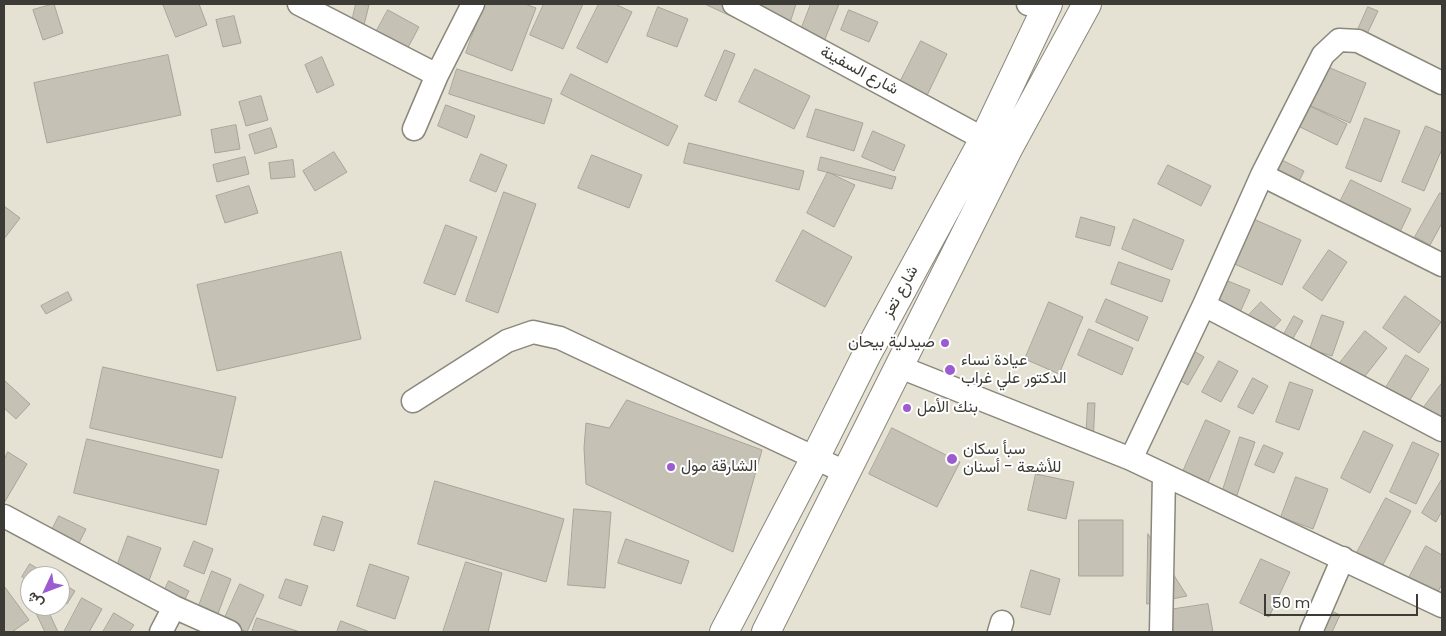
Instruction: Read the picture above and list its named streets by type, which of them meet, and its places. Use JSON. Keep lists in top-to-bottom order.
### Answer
{
  "streets": {
    "highway": ["شارع تعز"],
    "street": ["شارع السفينة"]
  },
  "crossings": [
    ["شارع السفينة", "شارع تعز"]
  ],
  "places": [
    "صيدلية بيحان",
    "عيادة نساء الدكتور علي غراب",
    "بنك الأمل",
    "سبأ سكان للأشعة - أسنان",
    "الشارقة مول"
  ],
  "scale_bar": "50 m",
  "north": "bottom left"
}
